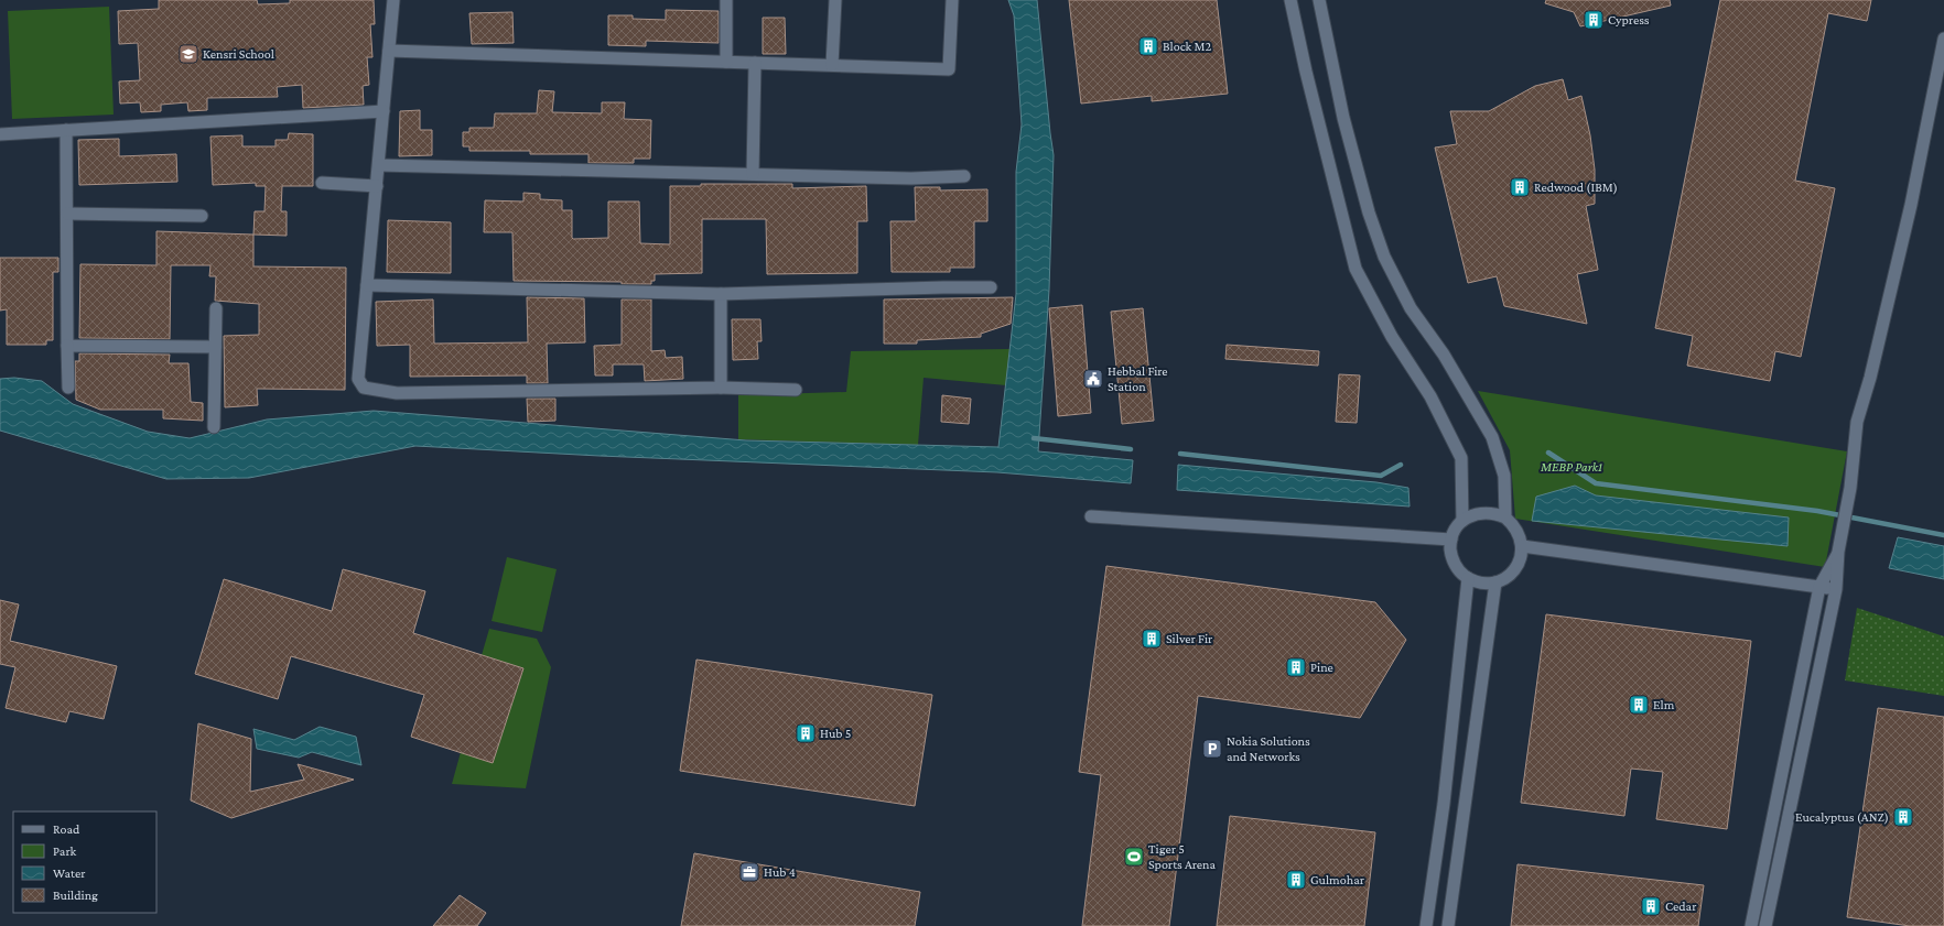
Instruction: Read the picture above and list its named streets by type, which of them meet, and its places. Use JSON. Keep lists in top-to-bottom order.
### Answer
{
  "parks": ["MEBP Park1"],
  "places": {
    "building": [
      "Cypress",
      "Block M2",
      "Redwood (IBM)",
      "Silver Fir",
      "Pine",
      "Elm",
      "Hub 5",
      "Eucalyptus (ANZ)",
      "Gulmohar",
      "Cedar"
    ],
    "school or university": ["Kensri School"],
    "public building": ["Hebbal Fire Station"],
    "parking": ["Nokia Solutions and Networks"],
    "sports": ["Tiger 5 Sports Arena"],
    "office": ["Hub 4"]
  },
  "legend": [
    "Road",
    "Park",
    "Water",
    "Building"
  ]
}
